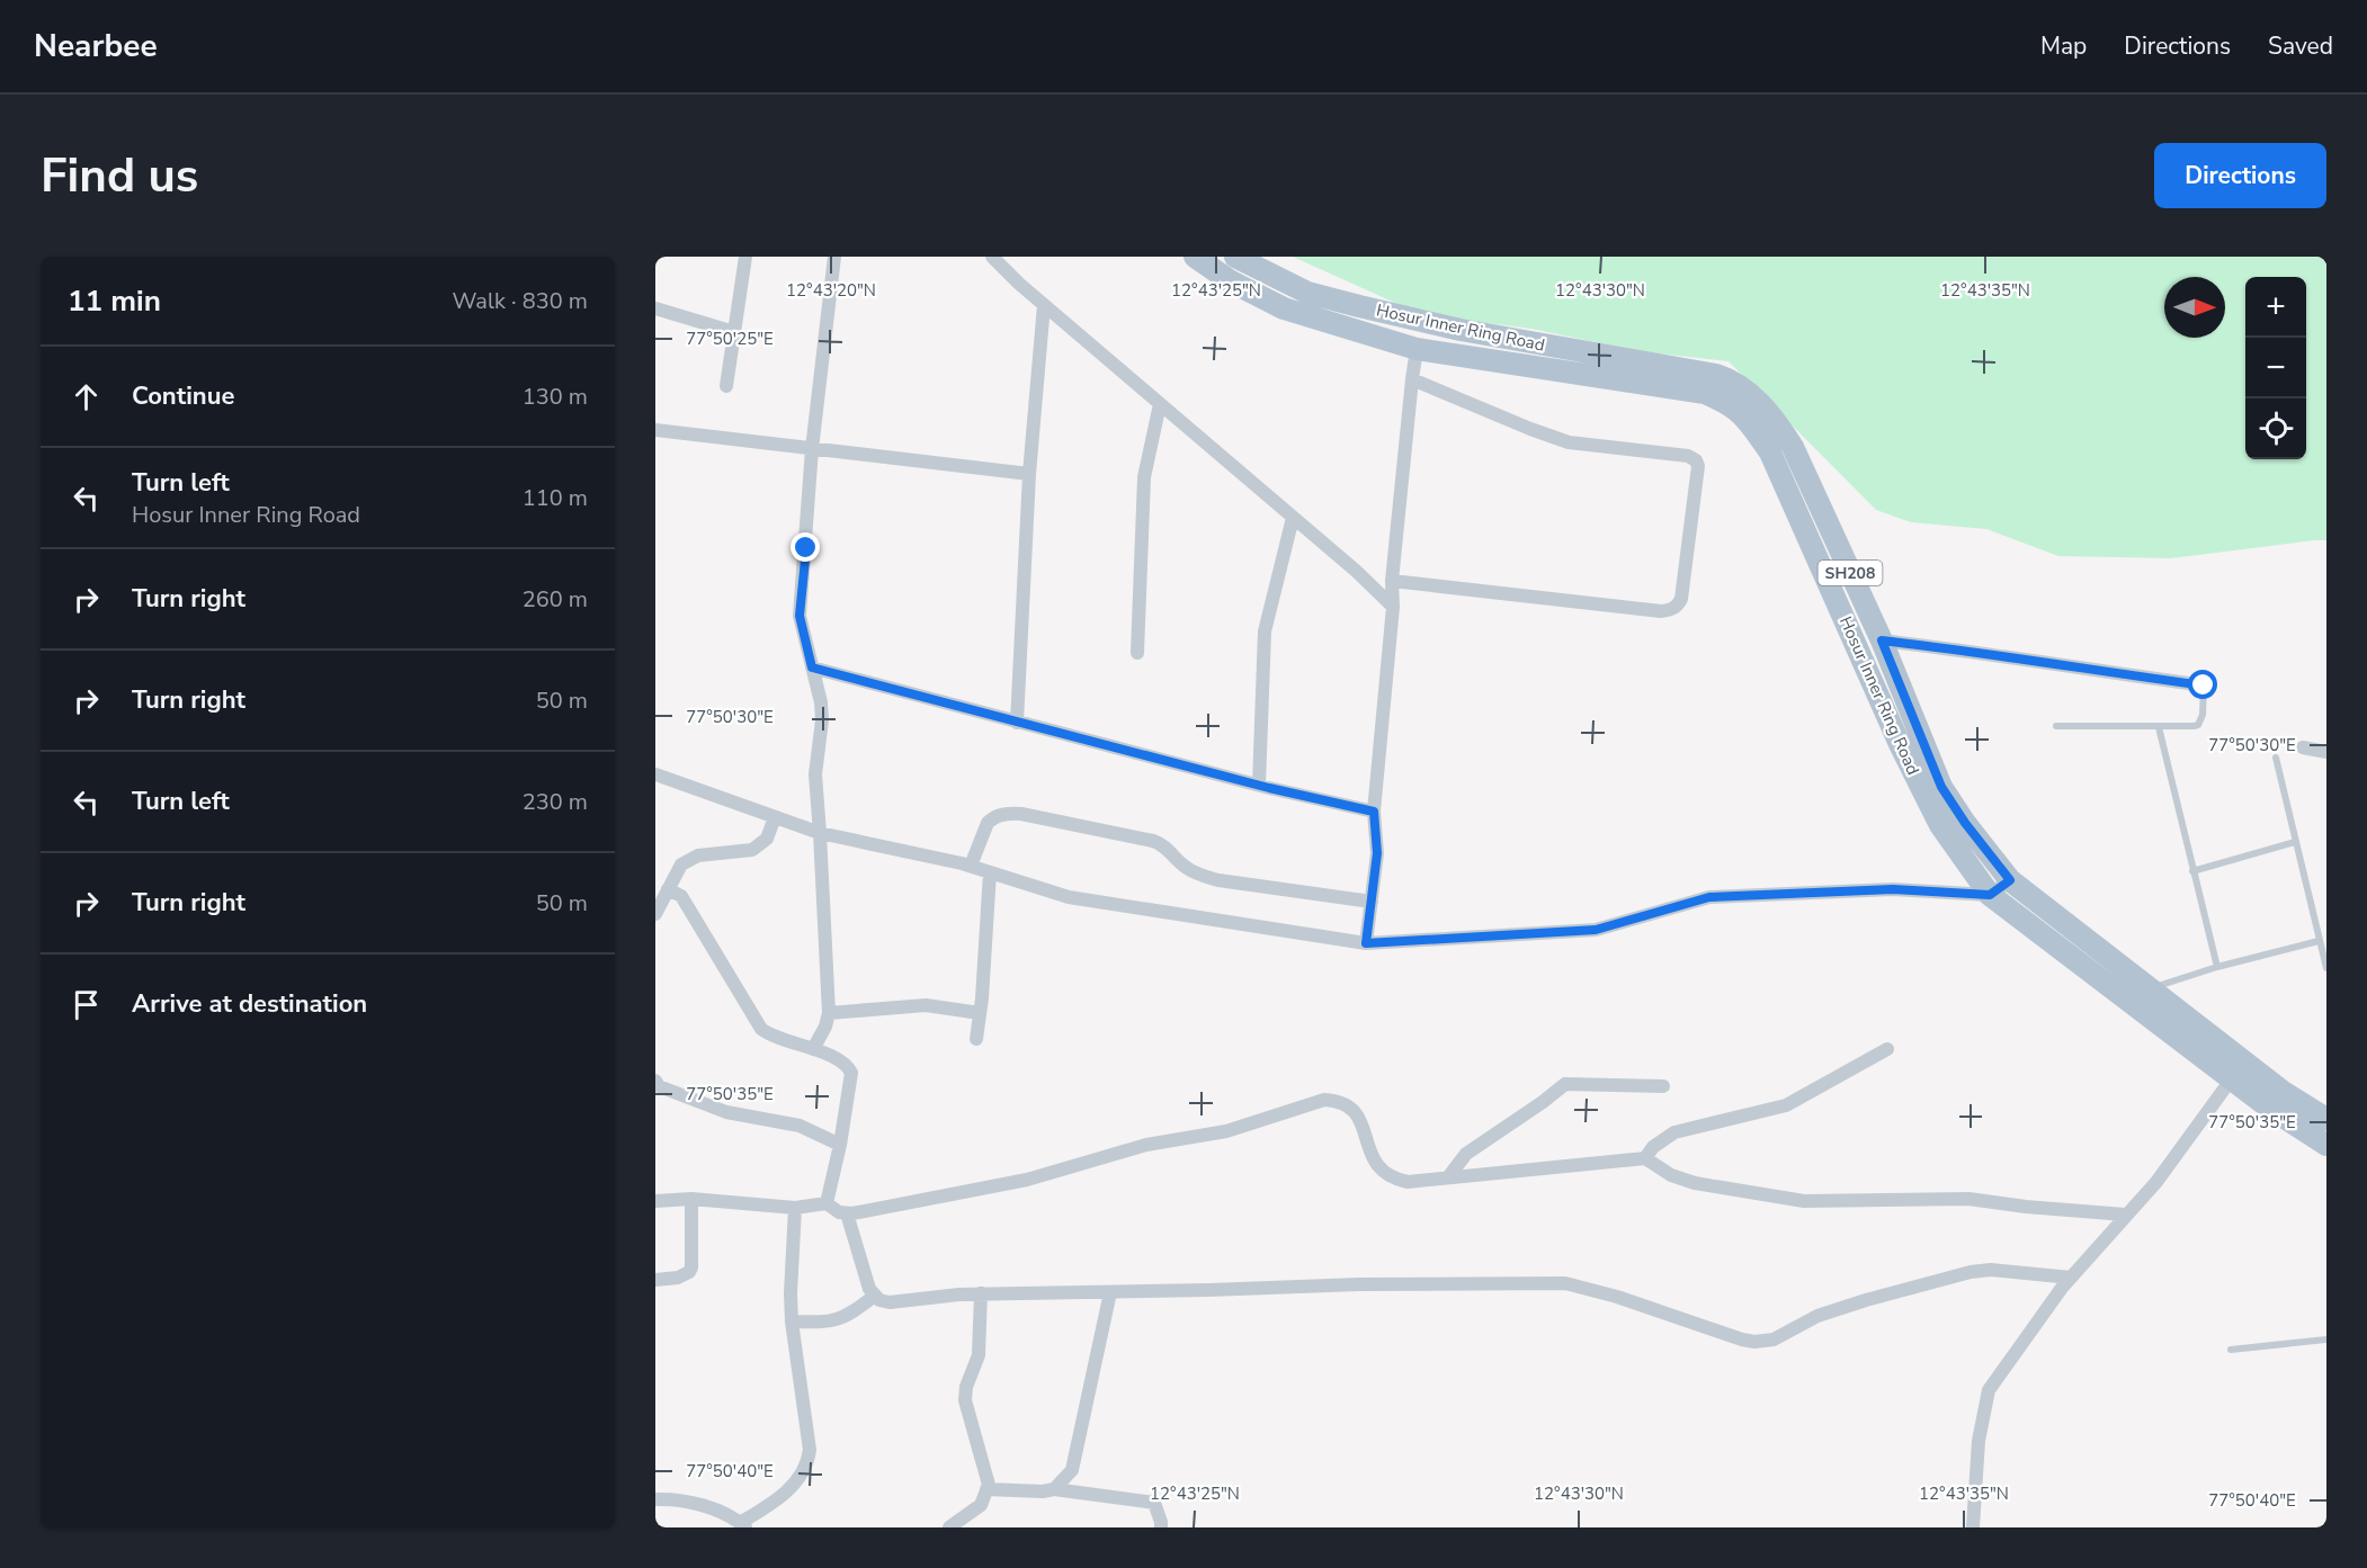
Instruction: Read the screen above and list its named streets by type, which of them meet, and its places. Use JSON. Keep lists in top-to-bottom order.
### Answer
{
  "streets": {
    "main road": ["Hosur Inner Ring Road", "SH208"]
  },
  "north": "right",
  "page": {
    "header": "Nearbee",
    "nav": ["Map", "Directions", "Saved"],
    "buttons": "Directions",
    "title": "Find us",
    "heading": ["11 min", "Walk · 830 m"],
    "map_buttons": ["+", "−"],
    "list": [
      ["Continue", "130 m"],
      ["Turn left", "Hosur Inner Ring Road", "110 m"],
      ["Turn right", "260 m"],
      ["Turn right", "50 m"],
      ["Turn left", "230 m"],
      ["Turn right", "50 m"],
      "Arrive at destination"
    ]
  },
  "coordinates": [
    "12°43'20\"N",
    "12°43'25\"N",
    "12°43'30\"N",
    "12°43'35\"N",
    "77°50'25\"E",
    "77°50'30\"E",
    "77°50'35\"E",
    "77°50'40\"E"
  ]
}
